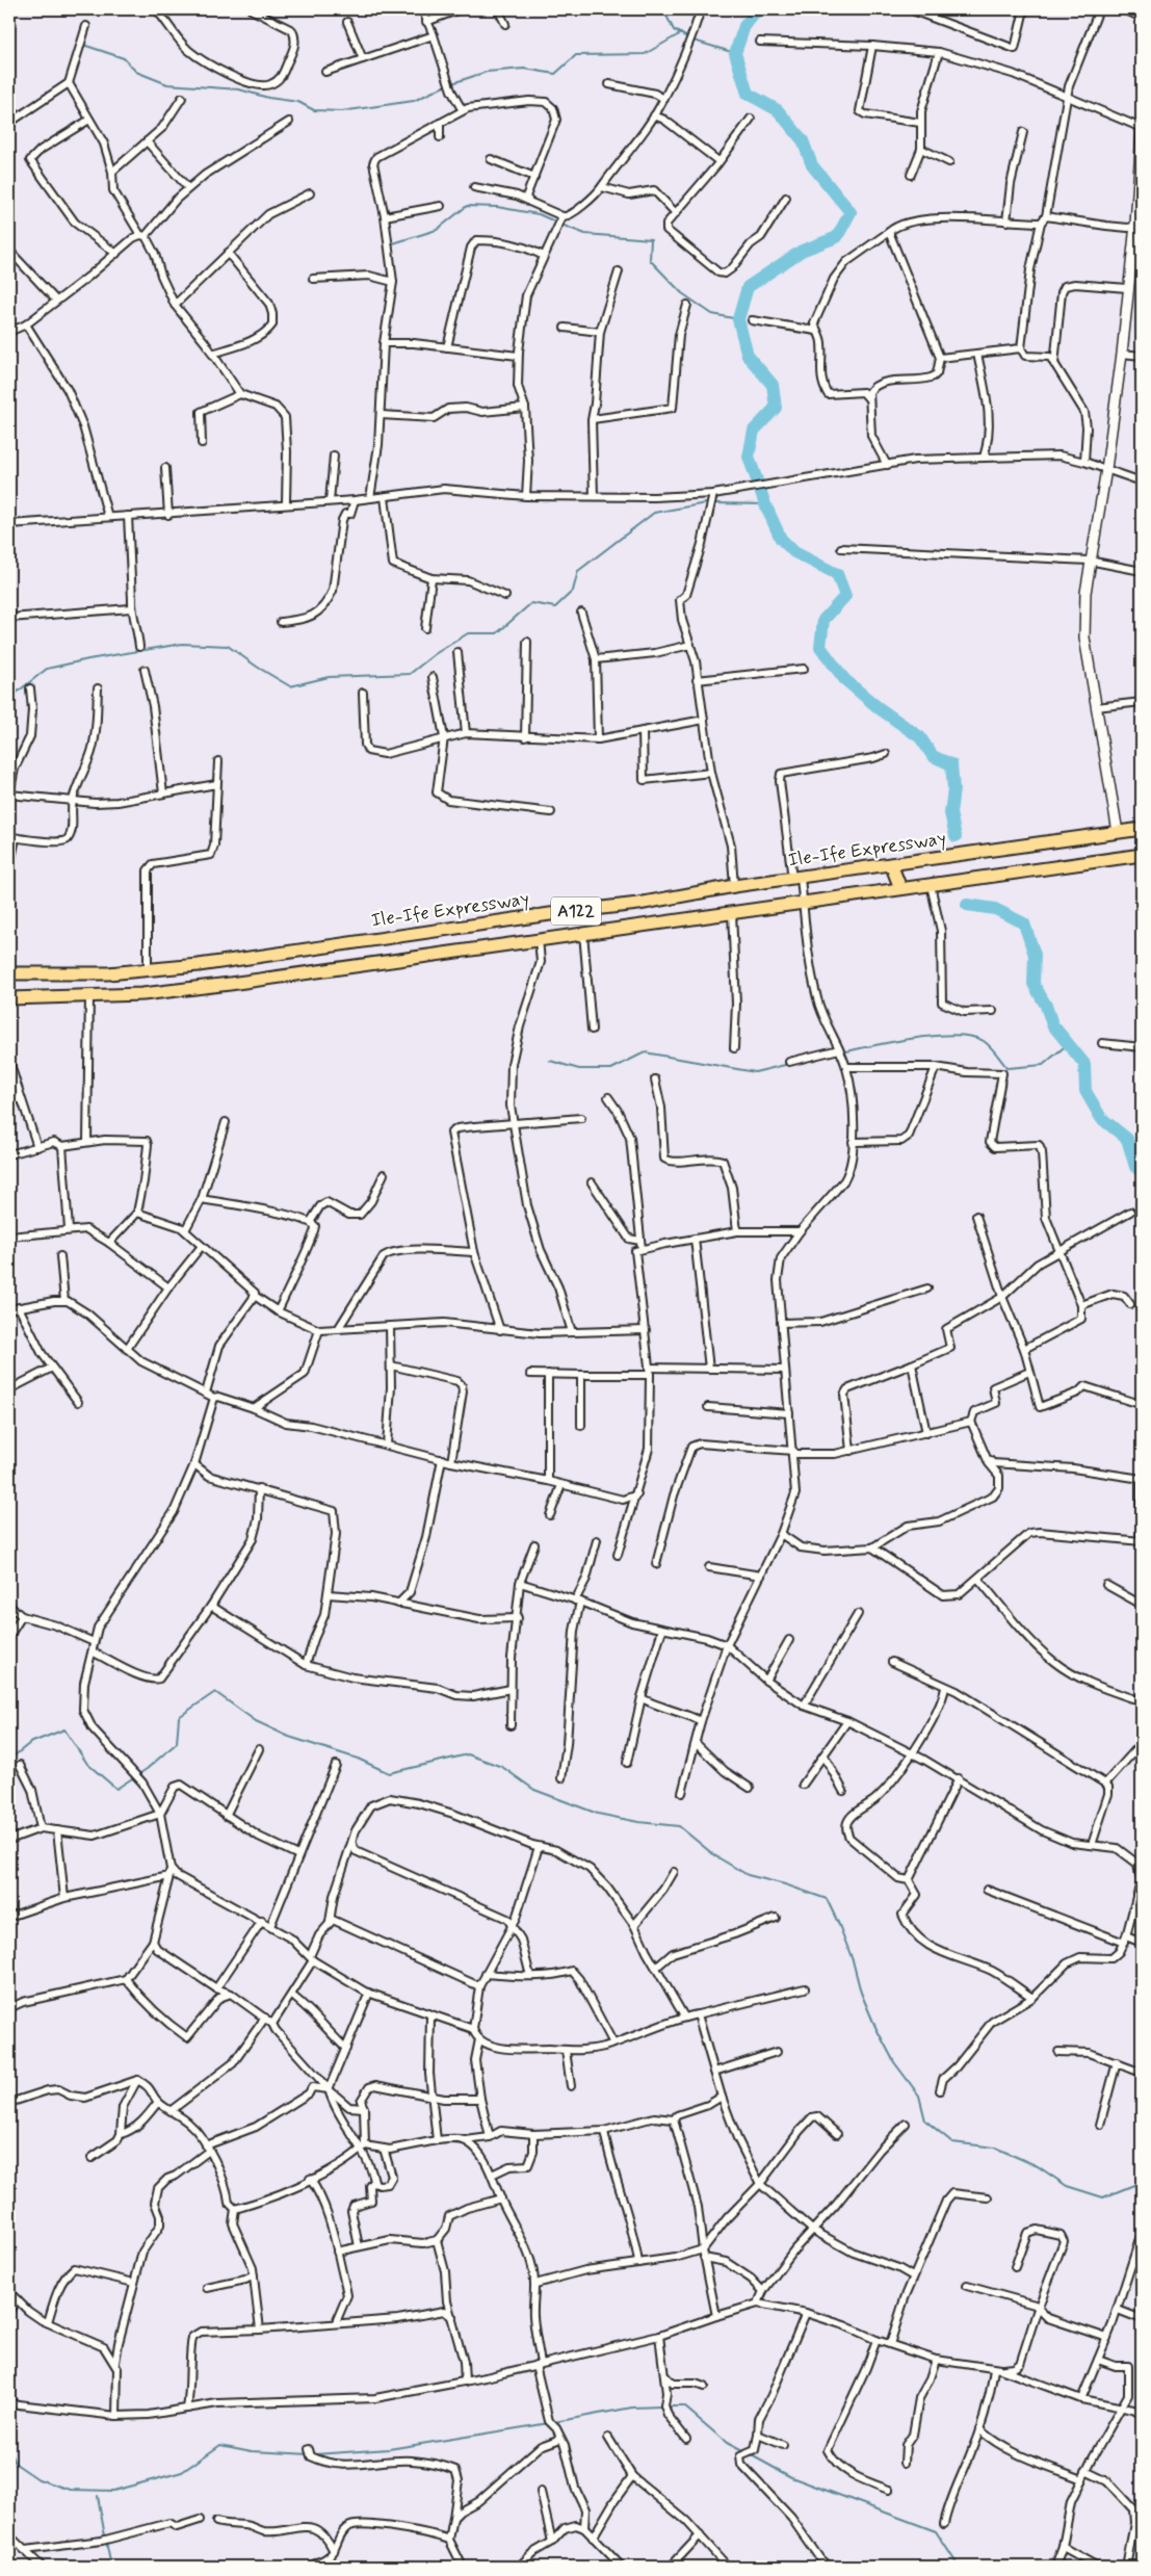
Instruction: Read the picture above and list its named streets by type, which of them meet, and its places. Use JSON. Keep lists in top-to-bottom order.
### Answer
{
  "streets": {
    "highway": ["Ile-Ife Expressway", "A122"]
  }
}
